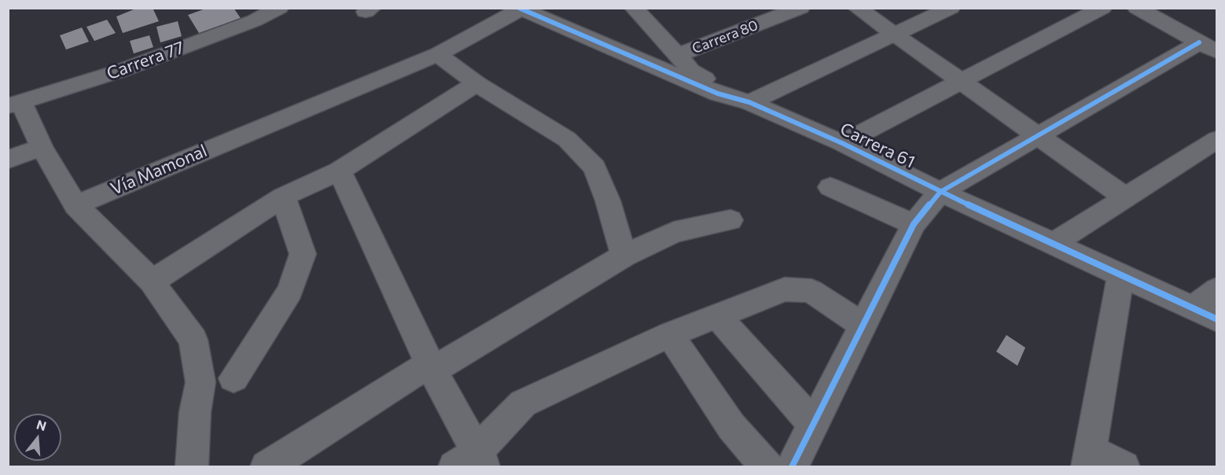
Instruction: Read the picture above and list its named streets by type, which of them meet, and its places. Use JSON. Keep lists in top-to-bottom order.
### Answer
{
  "streets": {
    "street": [
      "Carrera 80",
      "Carrera 77",
      "Carrera 61",
      "Vía Mamonal"
    ]
  },
  "crossings": [
    ["Carrera 61", "Vía Mamonal"]
  ],
  "north": "top"
}
